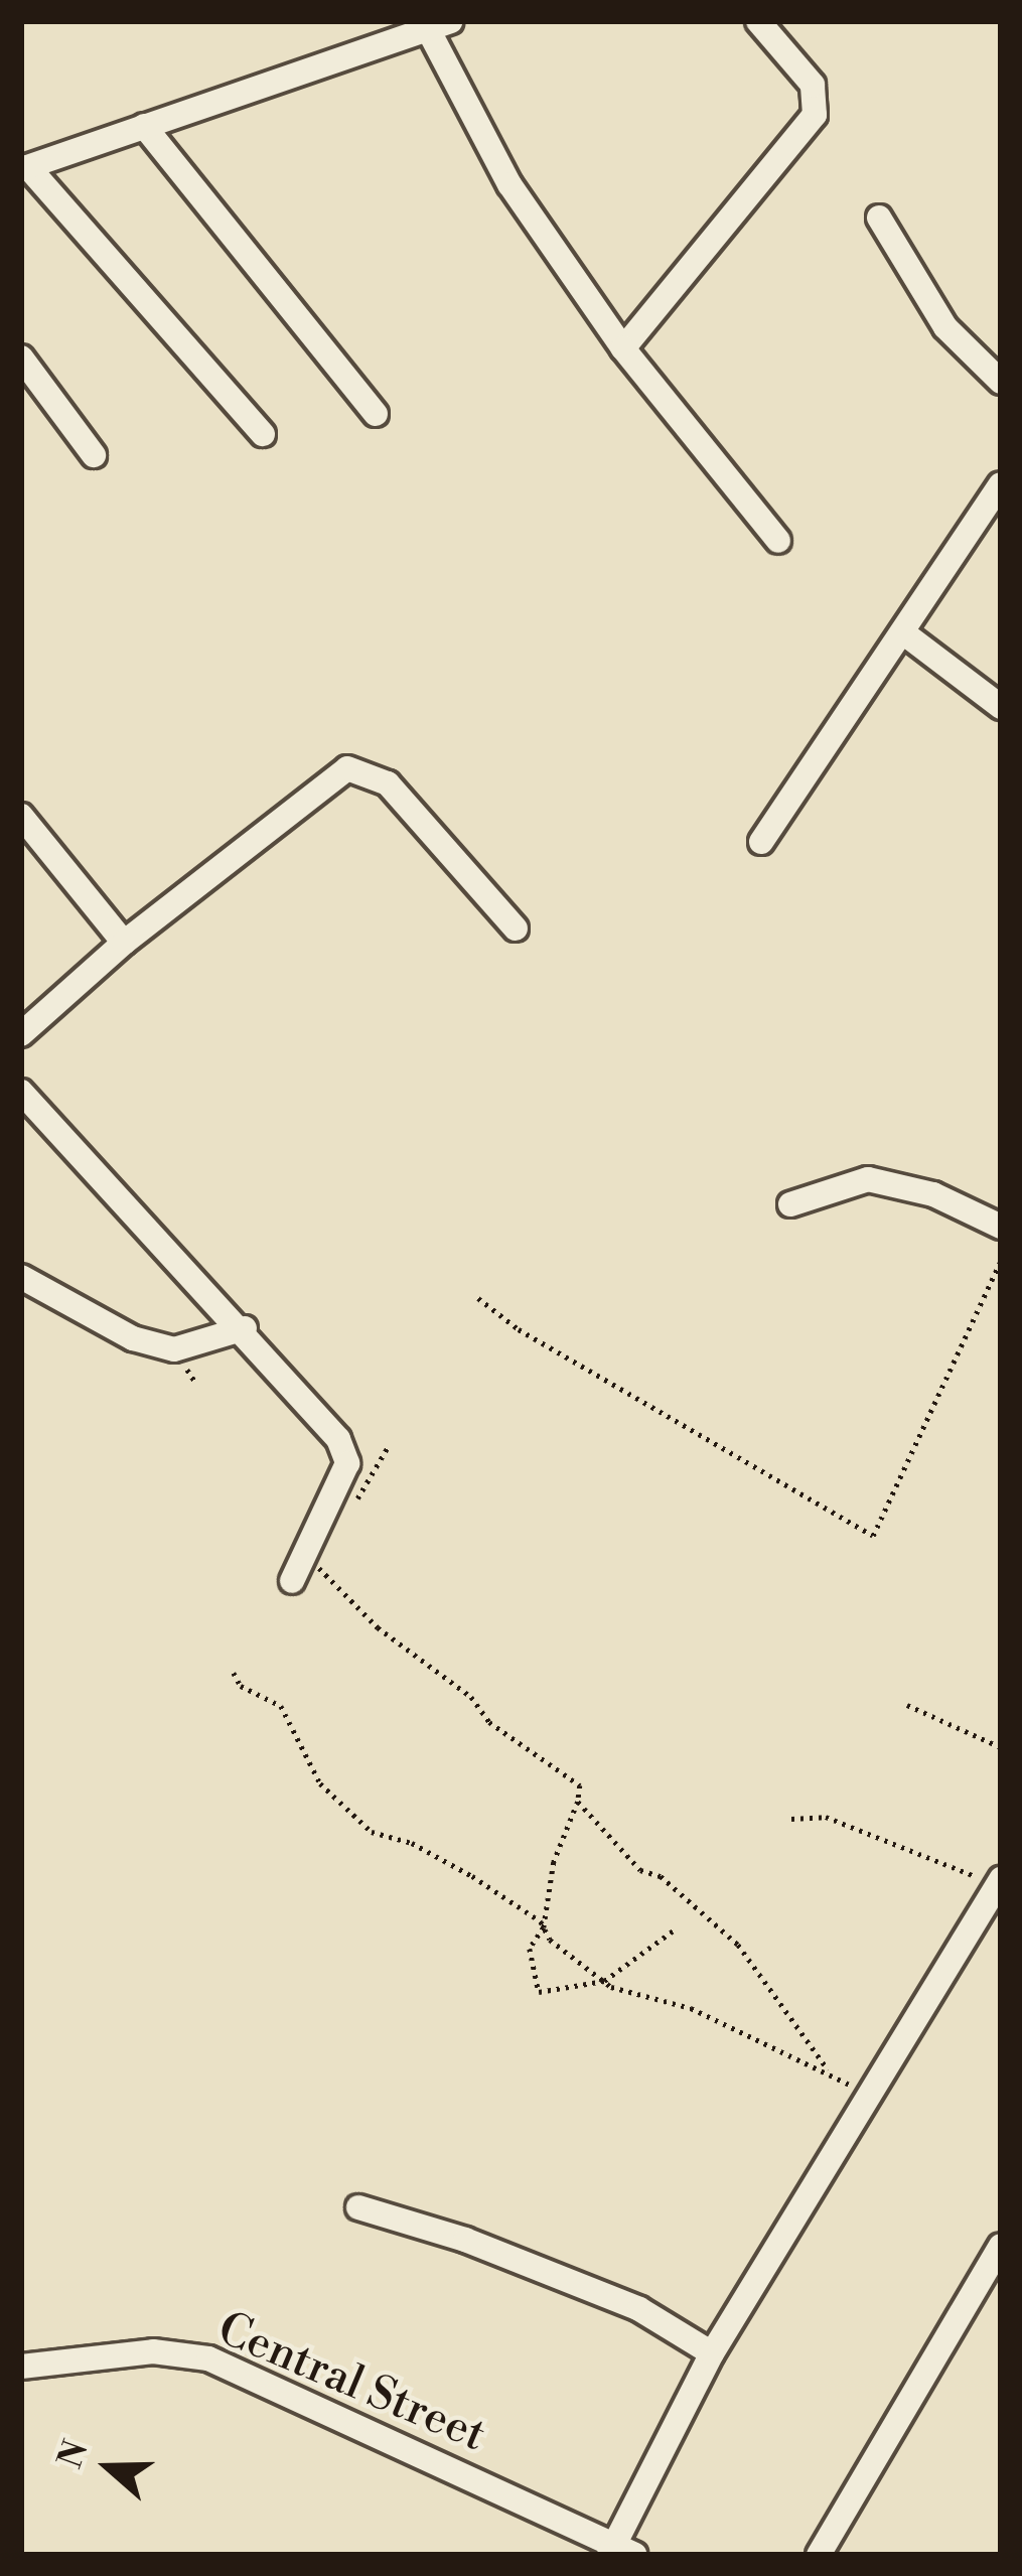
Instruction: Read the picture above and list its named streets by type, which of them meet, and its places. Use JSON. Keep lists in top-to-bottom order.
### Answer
{
  "streets": {
    "street": ["Central Street"]
  },
  "north": "left"
}
